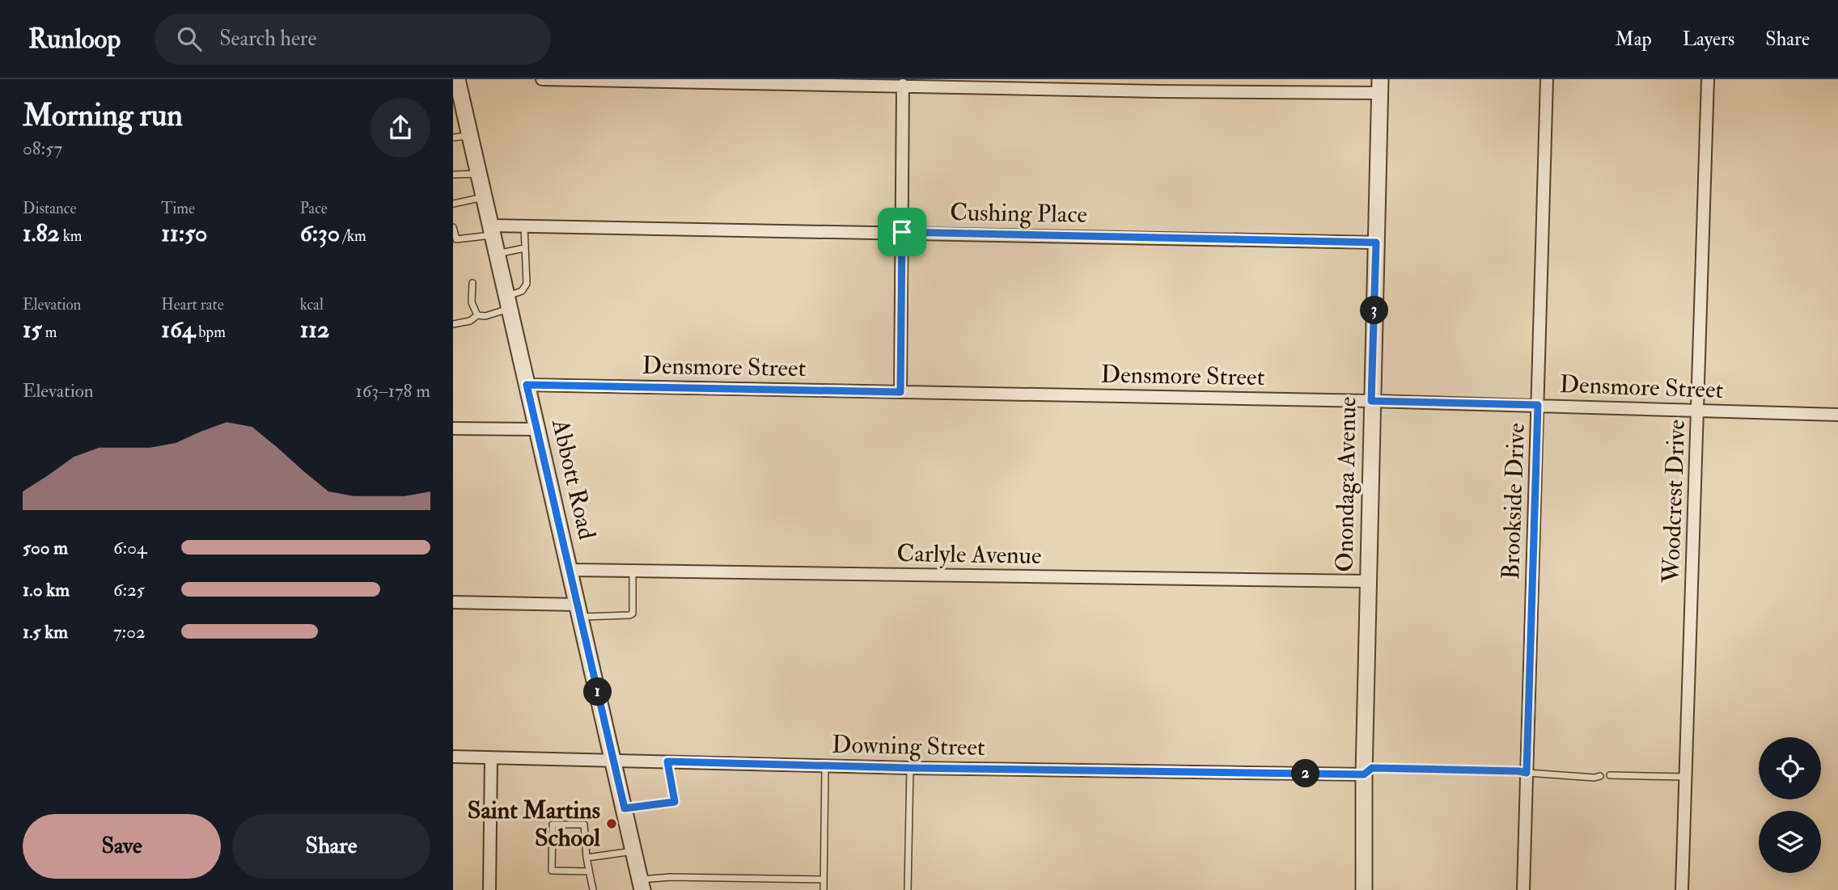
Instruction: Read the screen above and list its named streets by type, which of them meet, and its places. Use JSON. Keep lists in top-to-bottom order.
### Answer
{
  "streets": {
    "street": [
      "Cushing Place",
      "Densmore Street",
      "Abbott Road",
      "Onondaga Avenue",
      "Brookside Drive",
      "Woodcrest Drive",
      "Carlyle Avenue",
      "Downing Street"
    ]
  },
  "crossings": [
    ["Cushing Place", "Abbott Road"],
    ["Cushing Place", "Onondaga Avenue"],
    ["Densmore Street", "Abbott Road"],
    ["Densmore Street", "Onondaga Avenue"],
    ["Densmore Street", "Brookside Drive"],
    ["Densmore Street", "Woodcrest Drive"],
    ["Abbott Road", "Carlyle Avenue"],
    ["Abbott Road", "Downing Street"],
    ["Onondaga Avenue", "Carlyle Avenue"],
    ["Onondaga Avenue", "Downing Street"]
  ],
  "places": ["Saint Martins School"],
  "page": {
    "header": "Runloop",
    "search": "Search here",
    "nav": ["Map", "Layers", "Share"],
    "heading": ["Morning run", "08:57"],
    "stats": [
      ["Distance", "1.82 km"],
      ["Time", "11:50"],
      ["Pace", "6:30 /km"],
      ["Elevation", "15 m"],
      ["Heart rate", "164 bpm"],
      ["kcal", "112"]
    ],
    "pins": ["3", "1", "2"],
    "chart": ["Elevation", "163–178 m"],
    "list": [
      {
        "name": "500 m",
        "note": "6:04"
      },
      {
        "name": "1.0 km",
        "note": "6:25"
      },
      {
        "name": "1.5 km",
        "note": "7:02"
      }
    ],
    "buttons": ["Save", "Share"]
  }
}
